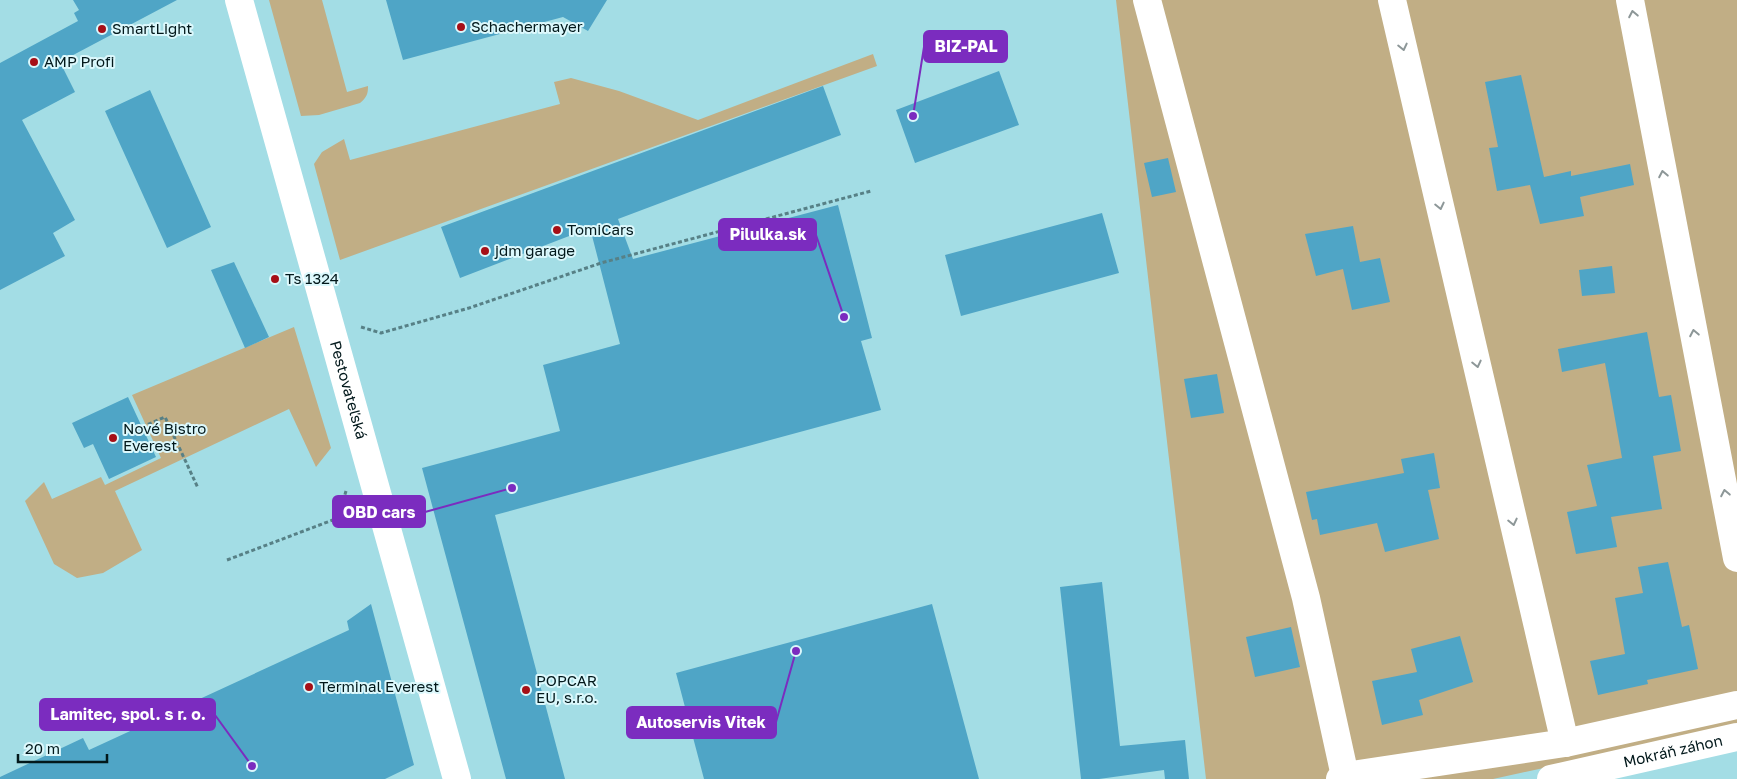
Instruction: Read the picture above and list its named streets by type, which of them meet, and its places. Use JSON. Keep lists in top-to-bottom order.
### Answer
{
  "streets": {
    "street": ["Pestovateľská", "Mokráň záhon"]
  },
  "places": [
    "Schachermayer",
    "SmartLight",
    "AMP Profi",
    "BIZ-PAL",
    "TomiCars",
    "jdm garage",
    "Ts 1324",
    "Pilulka.sk",
    "Nové Bistro Everest",
    "OBD cars",
    "Autoservis Vitek",
    "Terminal Everest",
    "POPCAR EU, s.r.o.",
    "Lamitec, spol. s r. o."
  ],
  "scale_bar": "20 m"
}
